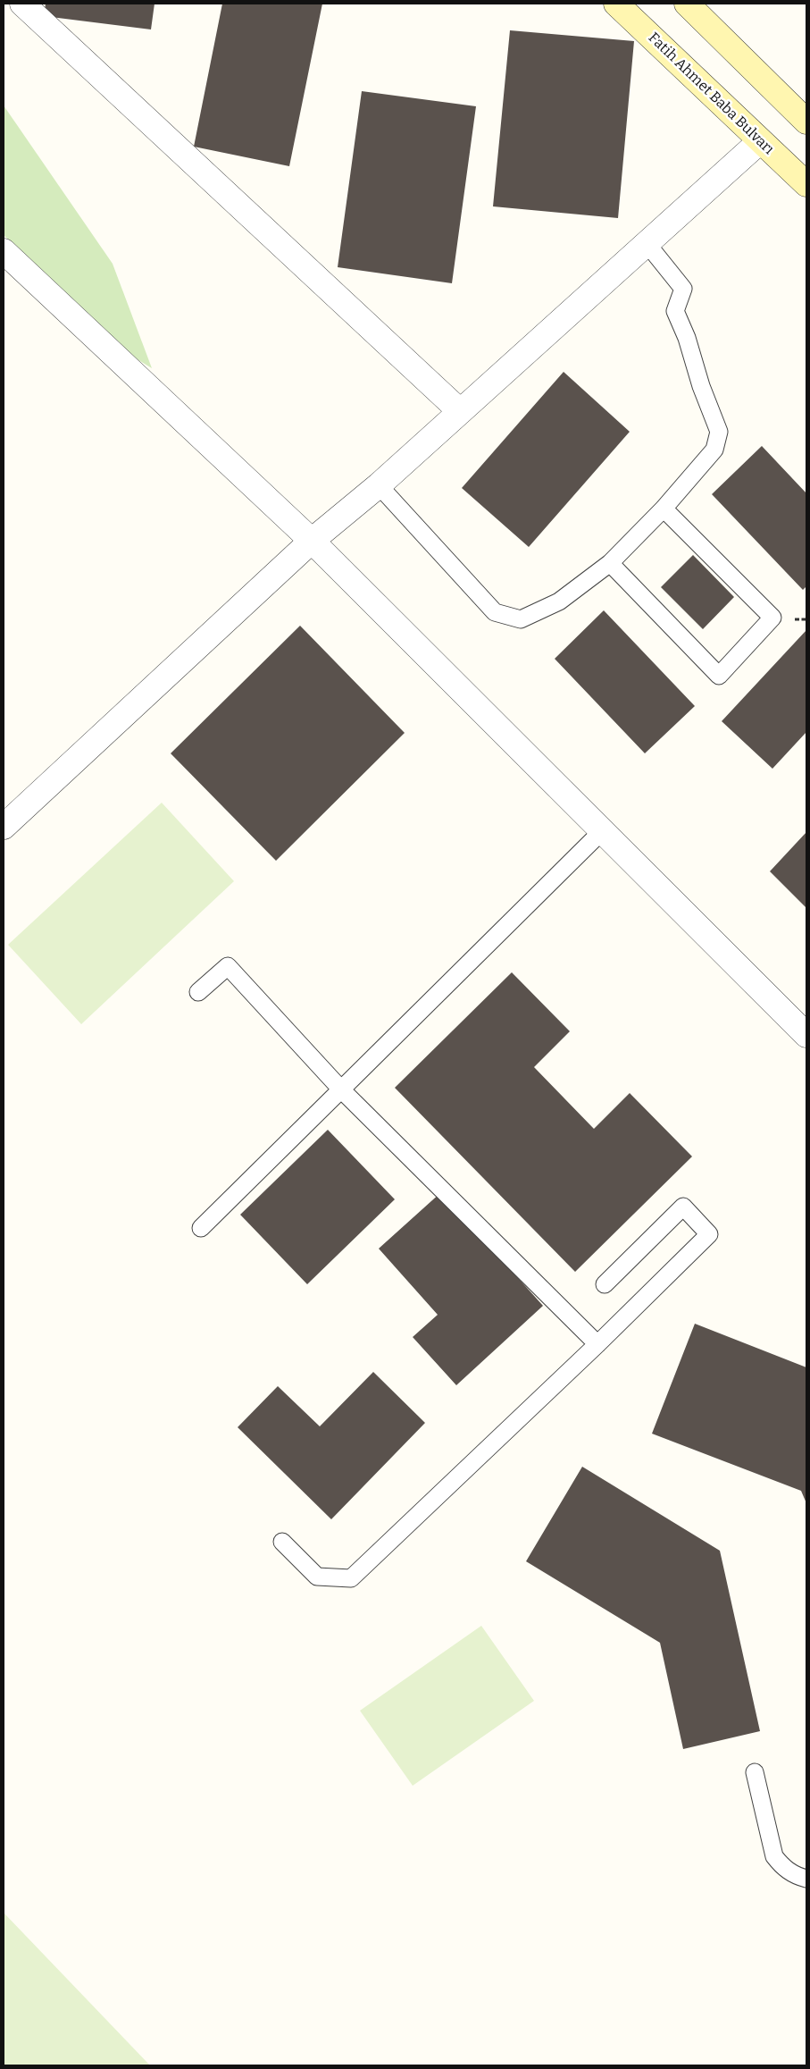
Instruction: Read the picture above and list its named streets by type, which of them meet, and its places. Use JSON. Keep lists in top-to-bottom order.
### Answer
{
  "streets": {
    "main road": ["Fatih Ahmet Baba Bulvarı"]
  }
}
